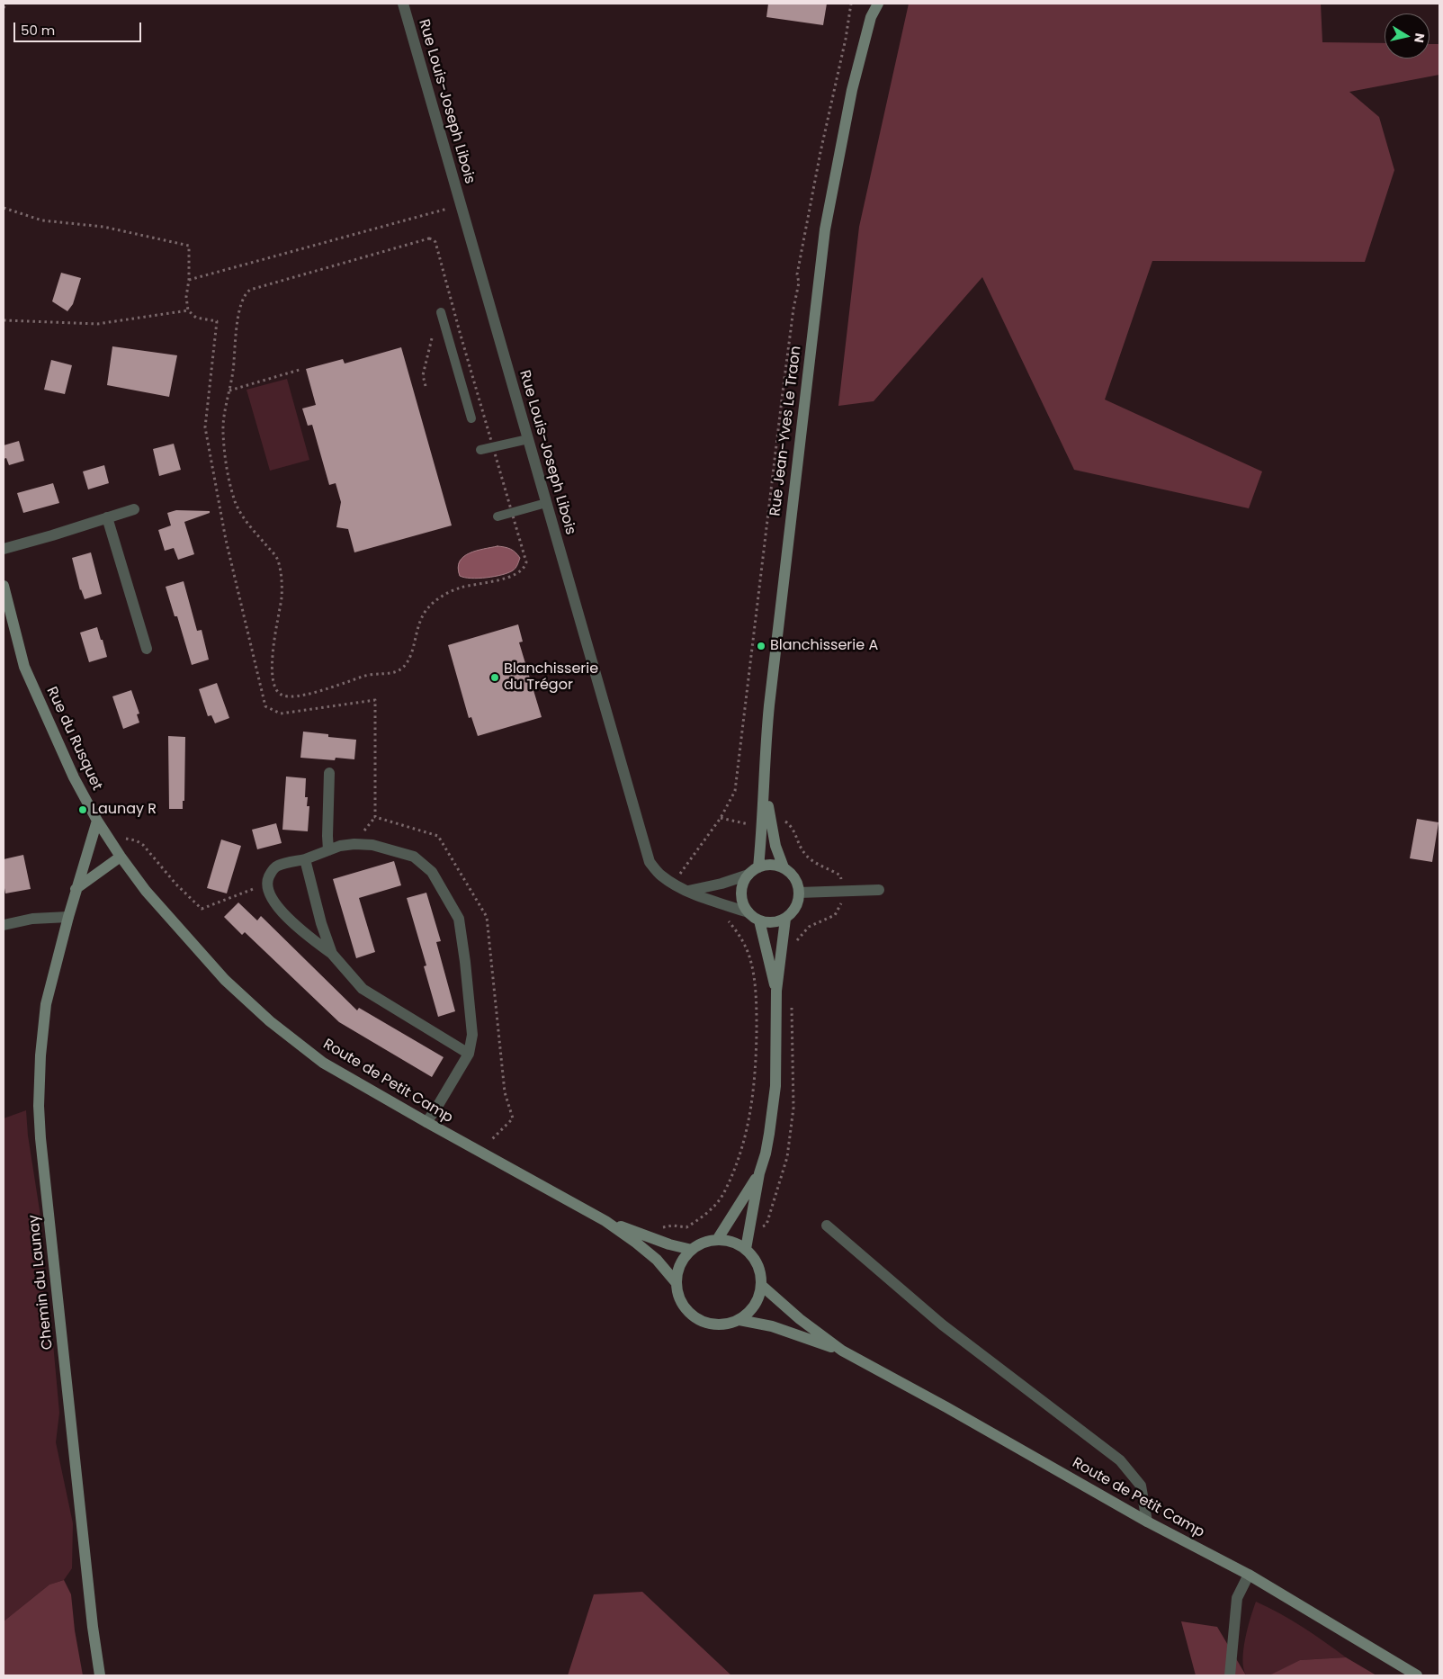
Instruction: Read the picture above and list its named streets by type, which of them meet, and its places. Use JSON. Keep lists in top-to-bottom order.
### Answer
{
  "streets": {
    "main road": [
      "Rue Jean-Yves Le Traon",
      "Rue du Rusquet",
      "Route de Petit Camp",
      "Chemin du Launay"
    ],
    "street": ["Rue Louis-Joseph Libois"]
  },
  "crossings": [
    ["Rue Louis-Joseph Libois", "Rue Jean-Yves Le Traon"],
    ["Rue du Rusquet", "Route de Petit Camp"],
    ["Rue du Rusquet", "Chemin du Launay"]
  ],
  "places": ["Blanchisserie A", "Blanchisserie du Trégor", "Launay R"],
  "scale_bar": "50 m",
  "north": "right"
}
